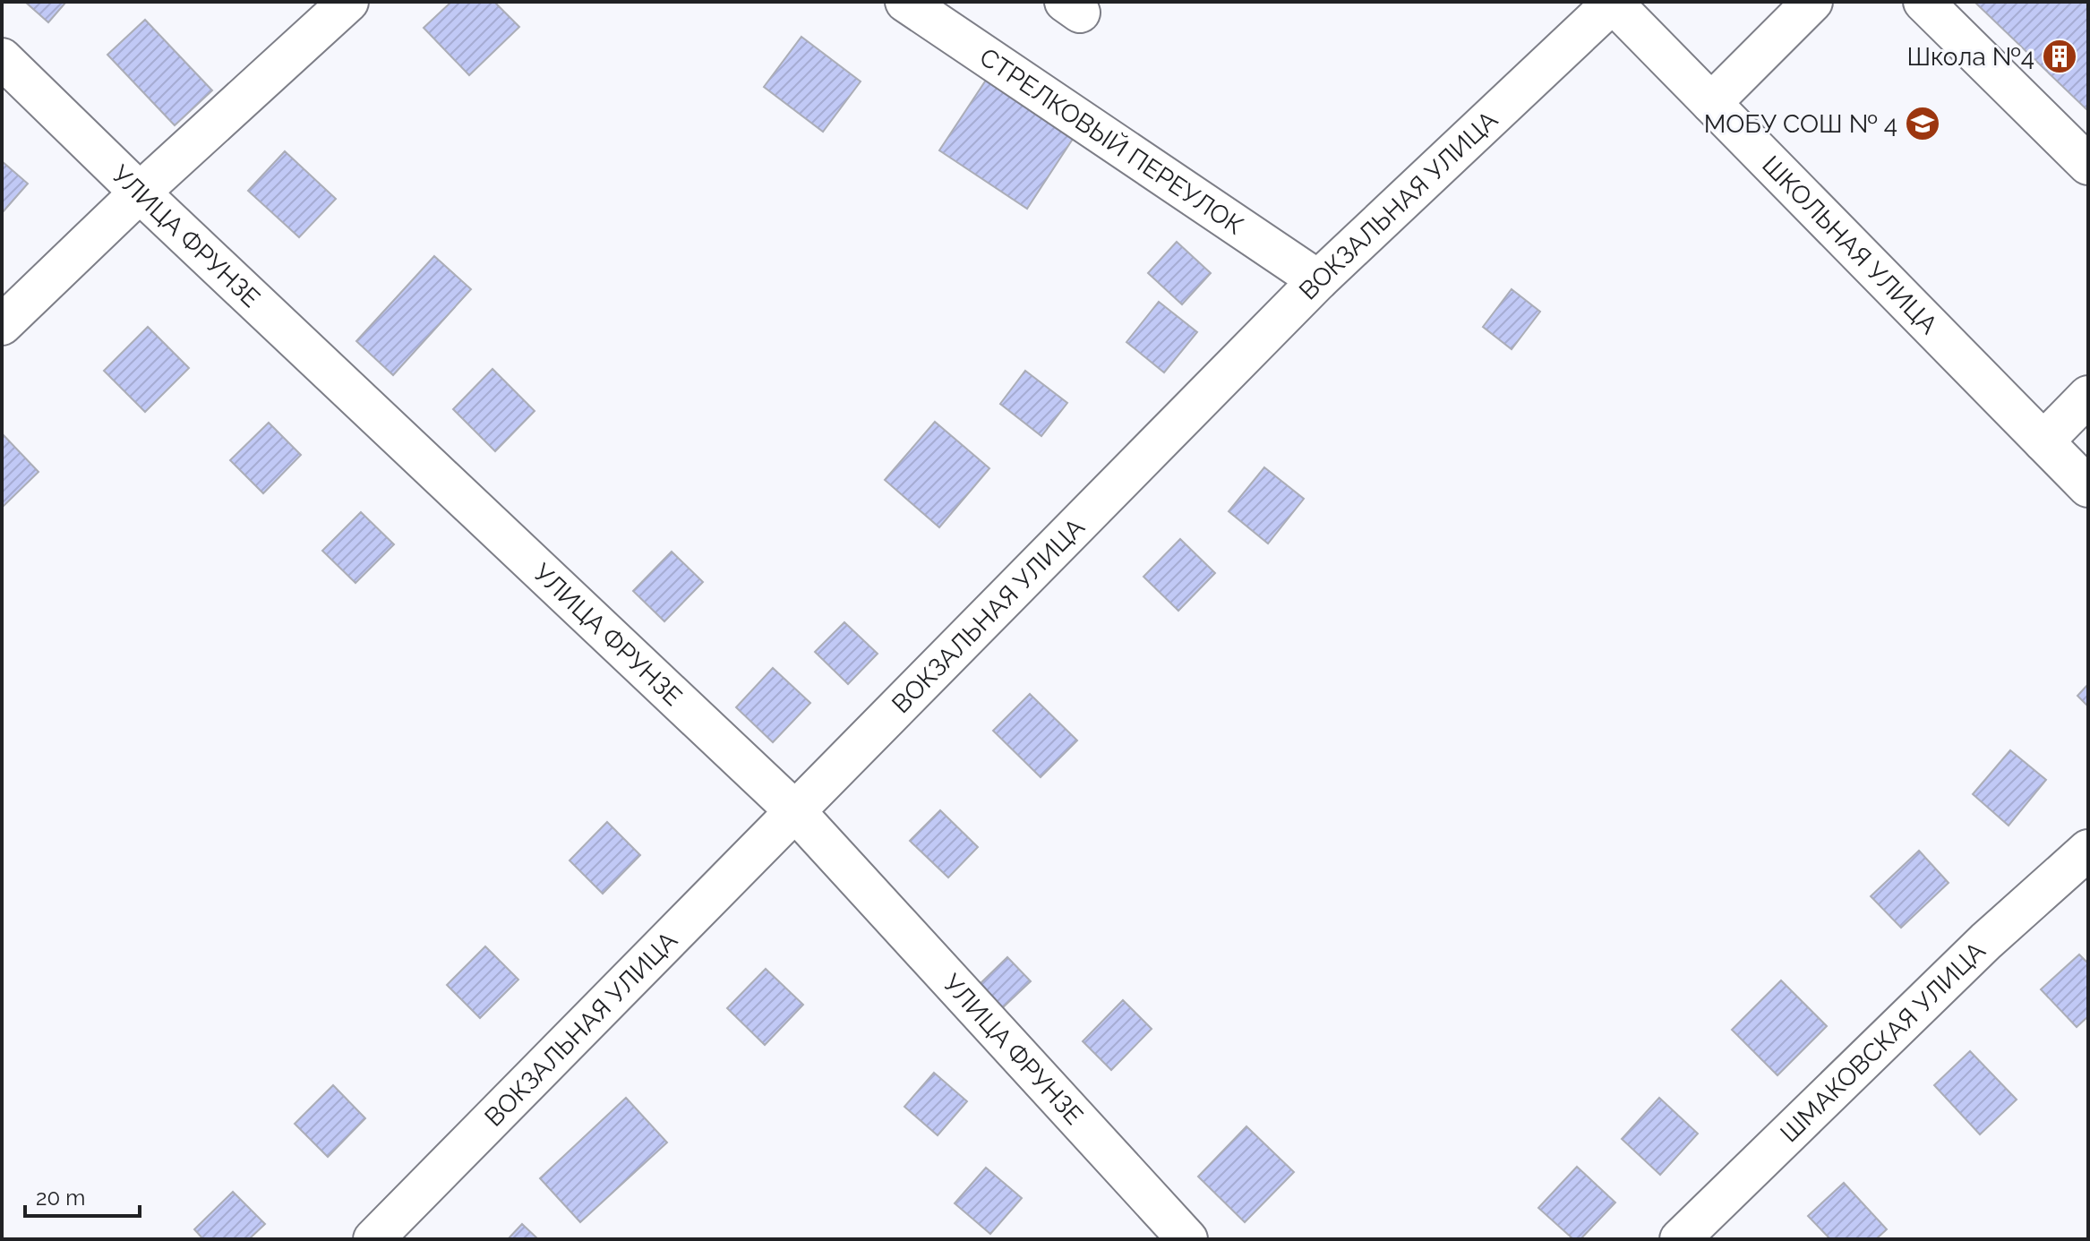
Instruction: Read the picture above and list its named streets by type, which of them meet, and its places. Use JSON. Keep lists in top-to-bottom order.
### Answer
{
  "streets": {
    "street": [
      "СТРЕЛКОВЫЙ ПЕРЕУЛОК",
      "ВОКЗАЛЬНАЯ УЛИЦА",
      "УЛИЦА ФРУНЗЕ",
      "ШКОЛЬНАЯ УЛИЦА",
      "ШМАКОВСКАЯ УЛИЦА"
    ]
  },
  "crossings": [
    ["СТРЕЛКОВЫЙ ПЕРЕУЛОК", "ВОКЗАЛЬНАЯ УЛИЦА"],
    ["ВОКЗАЛЬНАЯ УЛИЦА", "УЛИЦА ФРУНЗЕ"],
    ["ВОКЗАЛЬНАЯ УЛИЦА", "ШКОЛЬНАЯ УЛИЦА"]
  ],
  "places": {
    "building": ["Школа №4"],
    "school or university": ["МОБУ СОШ № 4"]
  },
  "scale_bar": "20 m"
}
